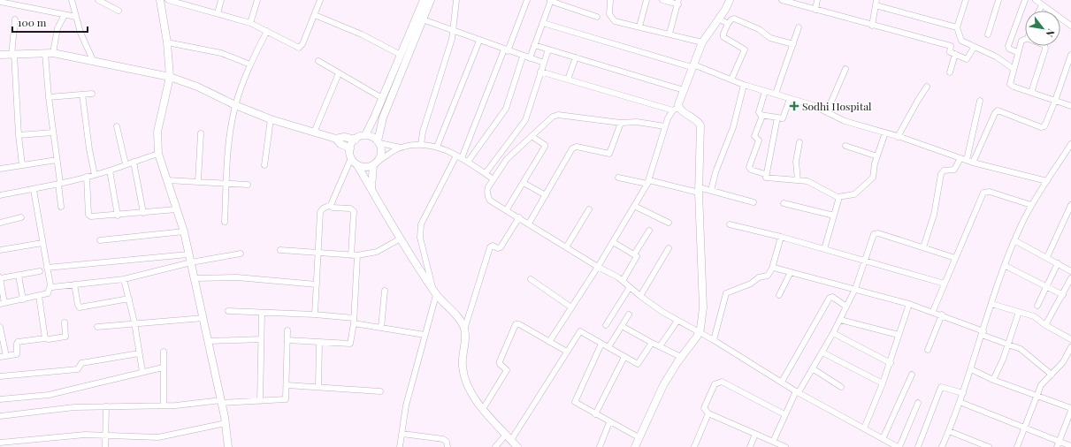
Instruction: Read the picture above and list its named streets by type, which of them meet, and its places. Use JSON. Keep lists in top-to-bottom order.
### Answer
{
  "places": {
    "health": ["Sodhi Hospital"]
  },
  "scale_bar": "100 m",
  "north": "bottom right"
}
